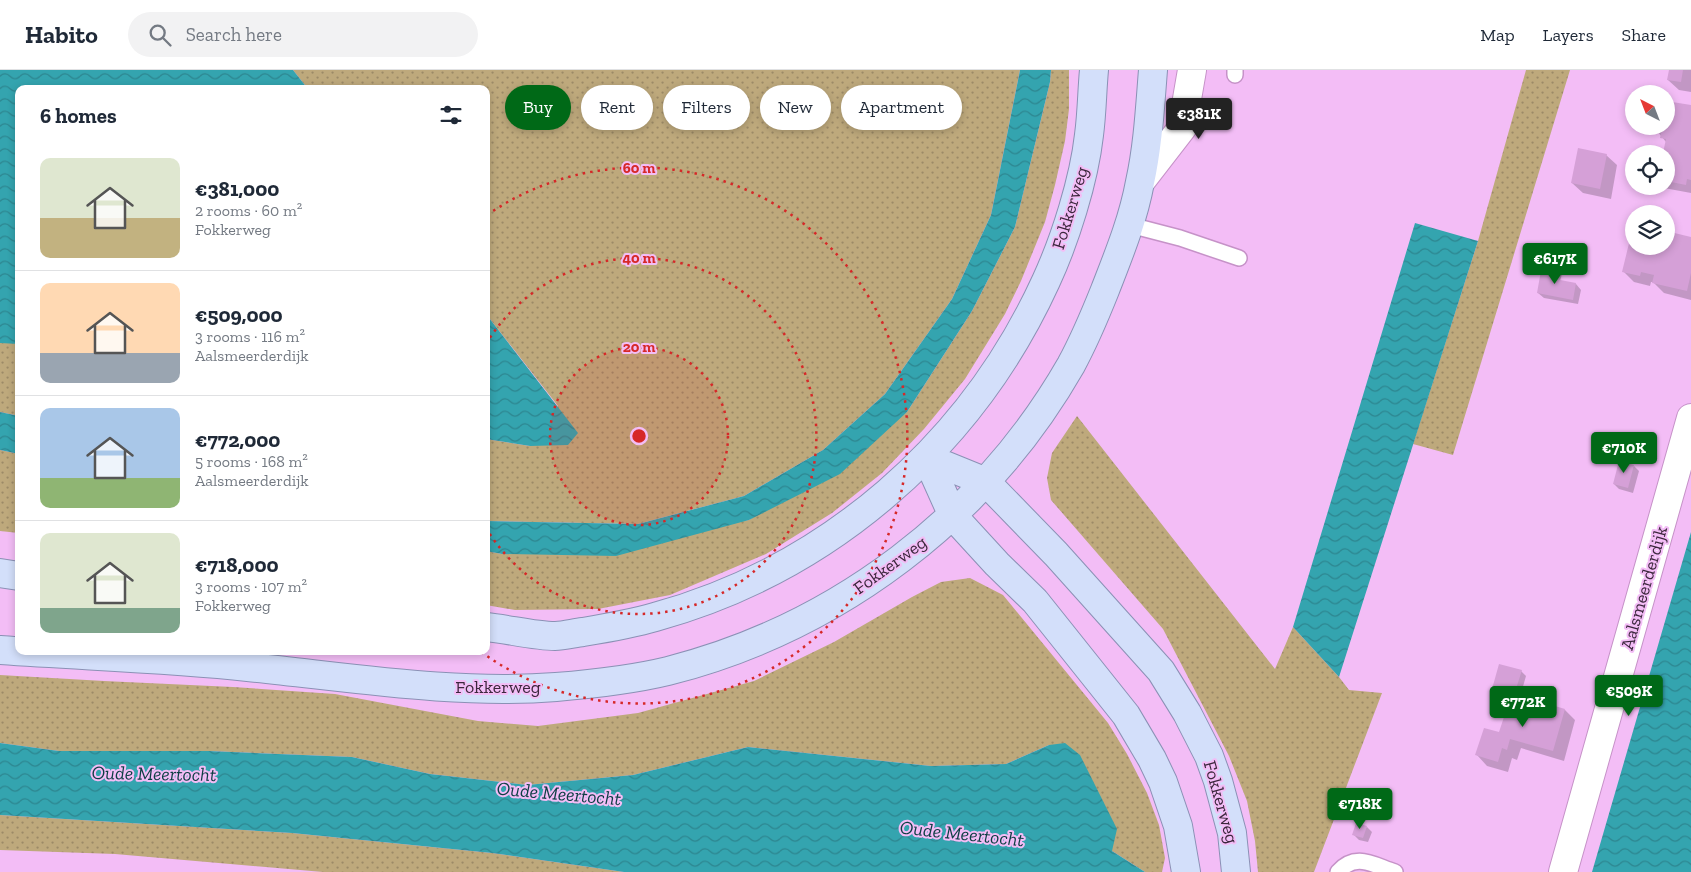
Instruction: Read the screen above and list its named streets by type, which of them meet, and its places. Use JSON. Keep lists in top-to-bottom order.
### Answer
{
  "streets": {
    "main road": ["Fokkerweg"],
    "street": ["Aalsmeerderdijk"]
  },
  "water": ["Oude Meertocht"],
  "north": "top left",
  "page": {
    "header": "Habito",
    "search": "Search here",
    "nav": ["Map", "Layers", "Share"],
    "chip": [
      "Buy",
      "Rent",
      "Filters",
      "New",
      "Apartment"
    ],
    "heading": "6 homes",
    "price": [
      "€381K",
      "€617K",
      "€710K",
      "€509K",
      "€772K",
      "€718K"
    ],
    "list": [
      {
        "name": "€381,000",
        "note": "2 rooms · 60 m² · Fokkerweg"
      },
      {
        "name": "€509,000",
        "note": "3 rooms · 116 m² · Aalsmeerderdijk"
      },
      {
        "name": "€772,000",
        "note": "5 rooms · 168 m² · Aalsmeerderdijk"
      },
      {
        "name": "€718,000",
        "note": "3 rooms · 107 m² · Fokkerweg"
      }
    ]
  },
  "rings": ["60 m", "40 m", "20 m"]
}
